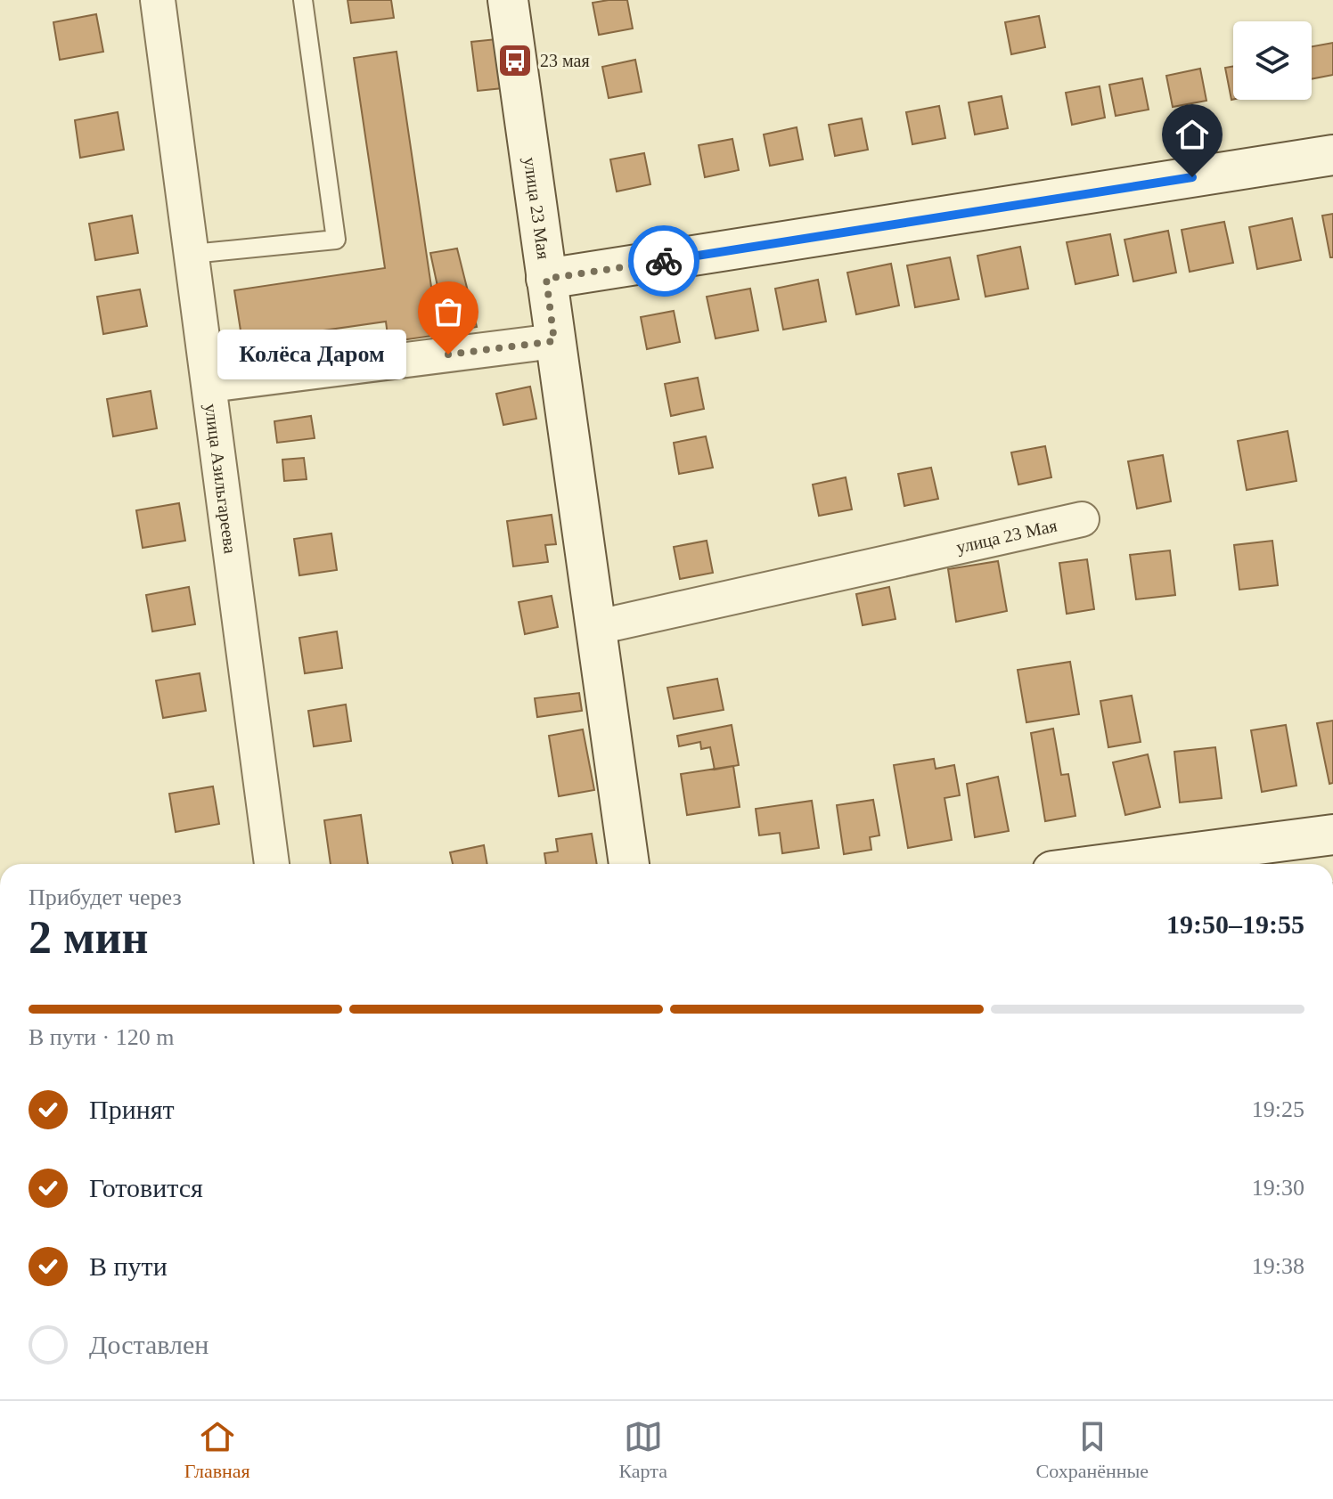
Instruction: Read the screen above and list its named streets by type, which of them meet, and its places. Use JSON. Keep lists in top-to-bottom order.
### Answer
{
  "streets": {
    "main road": ["улица 23 Мая"],
    "street": ["улица Азильгареева"]
  },
  "places": {
    "bus stop": ["23 мая"],
    "other": ["Колёса Даром"]
  },
  "page": {
    "bubble": "Колёса Даром",
    "heading": ["2 мин", "Прибудет через", "19:50–19:55"],
    "bar": "В пути · 120 m",
    "list": [
      ["Принят", "19:25"],
      ["Готовится", "19:30"],
      ["В пути", "19:38"],
      "Доставлен"
    ],
    "tabs": ["Главная", "Карта", "Сохранённые"]
  }
}
